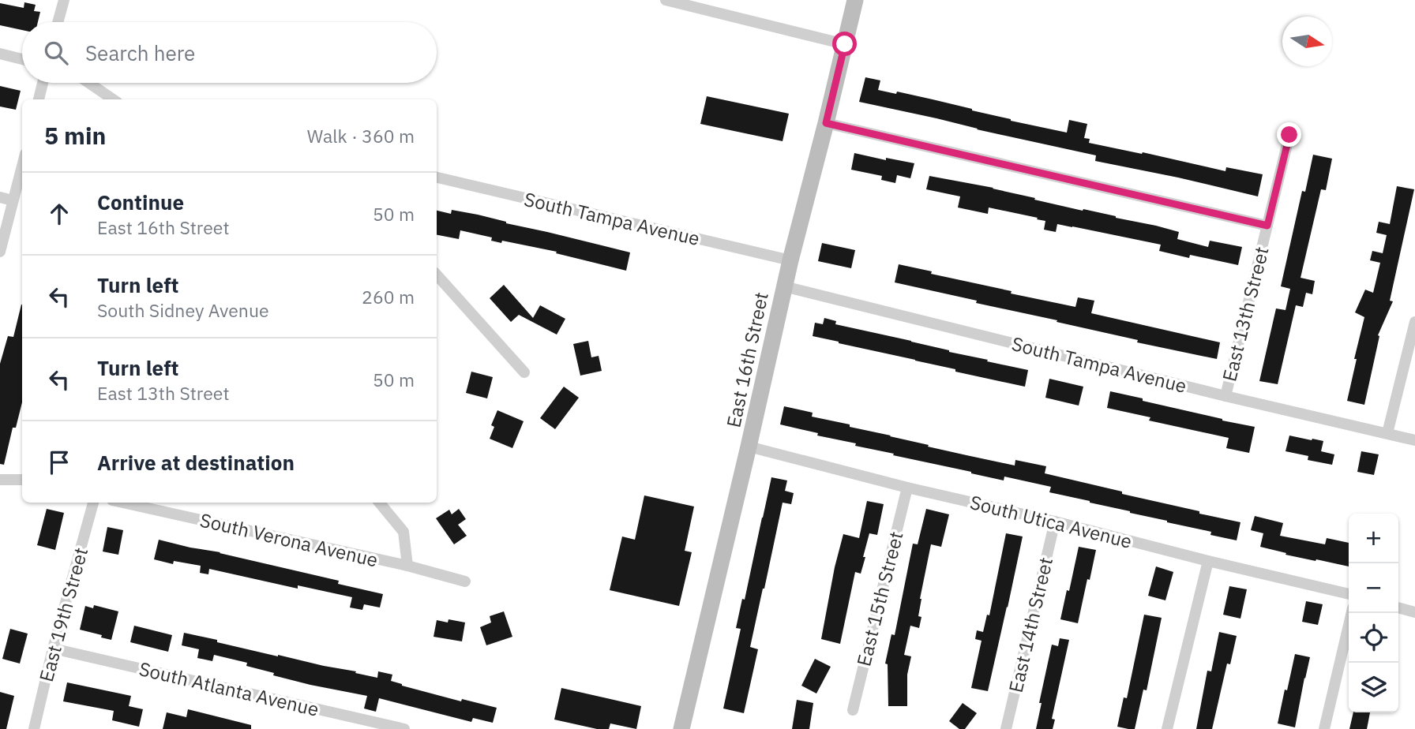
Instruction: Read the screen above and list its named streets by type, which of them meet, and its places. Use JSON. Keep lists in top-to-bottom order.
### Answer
{
  "streets": {
    "street": [
      "South Tampa Avenue",
      "East 13th Street",
      "East 16th Street",
      "South Utica Avenue",
      "South Verona Avenue",
      "East 15th Street",
      "East 19th Street",
      "East 14th Street",
      "South Atlanta Avenue"
    ]
  },
  "crossings": [
    ["South Tampa Avenue", "East 13th Street"],
    ["South Tampa Avenue", "East 16th Street"],
    ["East 16th Street", "South Utica Avenue"],
    ["South Utica Avenue", "East 15th Street"],
    ["South Utica Avenue", "East 14th Street"],
    ["East 19th Street", "South Atlanta Avenue"]
  ],
  "north": "right",
  "page": {
    "search": "Search here",
    "heading": ["5 min", "Walk · 360 m"],
    "list": [
      ["Continue", "East 16th Street", "50 m"],
      ["Turn left", "South Sidney Avenue", "260 m"],
      ["Turn left", "East 13th Street", "50 m"],
      "Arrive at destination"
    ],
    "map_buttons": ["+", "−"]
  }
}
